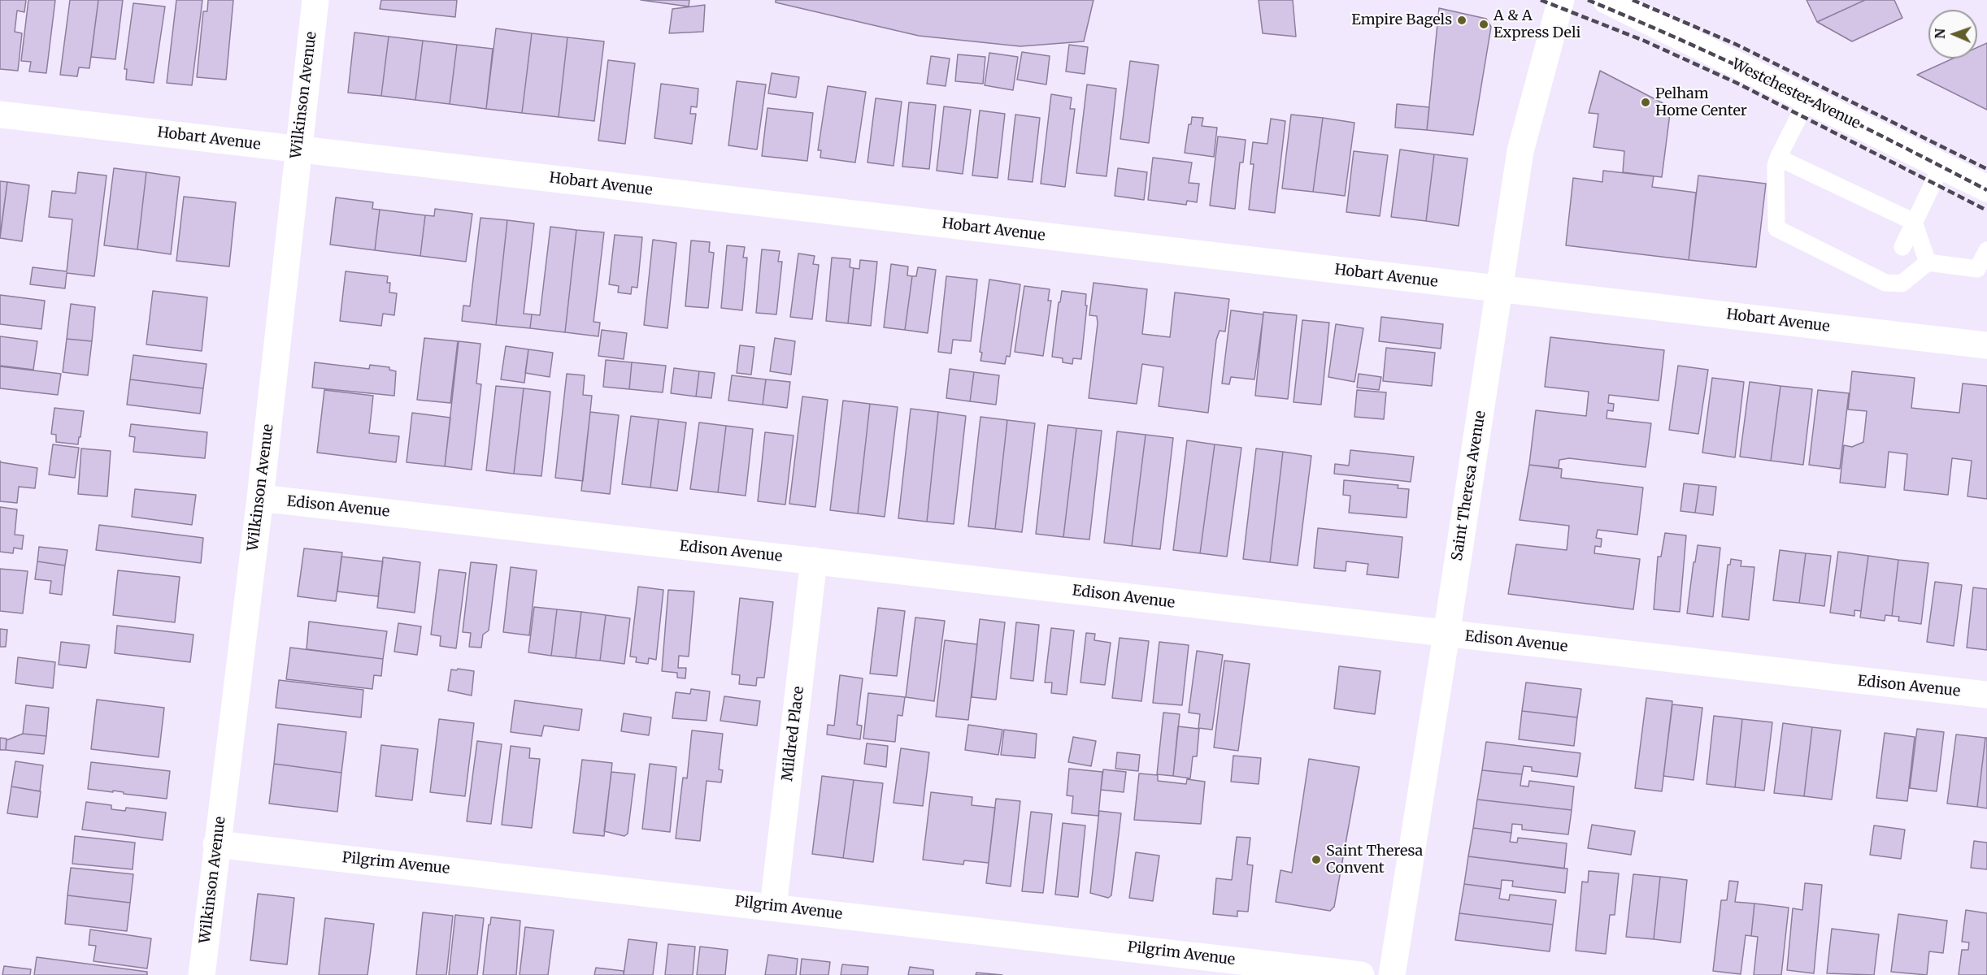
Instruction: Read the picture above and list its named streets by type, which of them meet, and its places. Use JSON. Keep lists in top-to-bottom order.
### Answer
{
  "streets": {
    "street": [
      "Westchester Avenue",
      "Wilkinson Avenue",
      "Hobart Avenue",
      "Saint Theresa Avenue",
      "Edison Avenue",
      "Mildred Place",
      "Pilgrim Avenue"
    ]
  },
  "crossings": [
    ["Wilkinson Avenue", "Hobart Avenue"],
    ["Wilkinson Avenue", "Edison Avenue"],
    ["Wilkinson Avenue", "Pilgrim Avenue"],
    ["Hobart Avenue", "Saint Theresa Avenue"],
    ["Saint Theresa Avenue", "Edison Avenue"],
    ["Edison Avenue", "Mildred Place"],
    ["Mildred Place", "Pilgrim Avenue"]
  ],
  "places": [
    "Empire Bagels",
    "A & A Express Deli",
    "Pelham Home Center",
    "Saint Theresa Convent"
  ],
  "north": "left"
}
